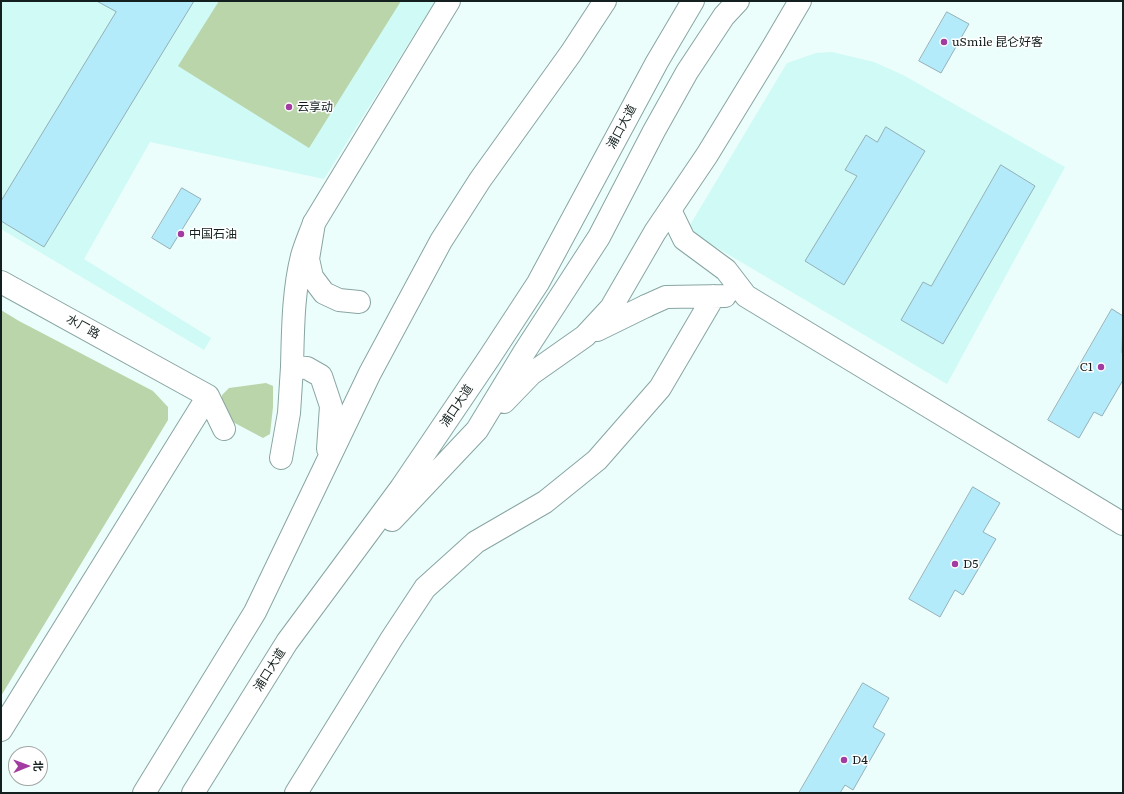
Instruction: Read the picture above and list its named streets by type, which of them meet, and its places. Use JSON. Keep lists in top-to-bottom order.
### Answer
{
  "streets": {
    "main road": ["浦口大道", "水厂路"]
  },
  "places": [
    "uSmile 昆仑好客",
    "云享动",
    "中国石油",
    "C1",
    "D5",
    "D4"
  ],
  "north": "right"
}
